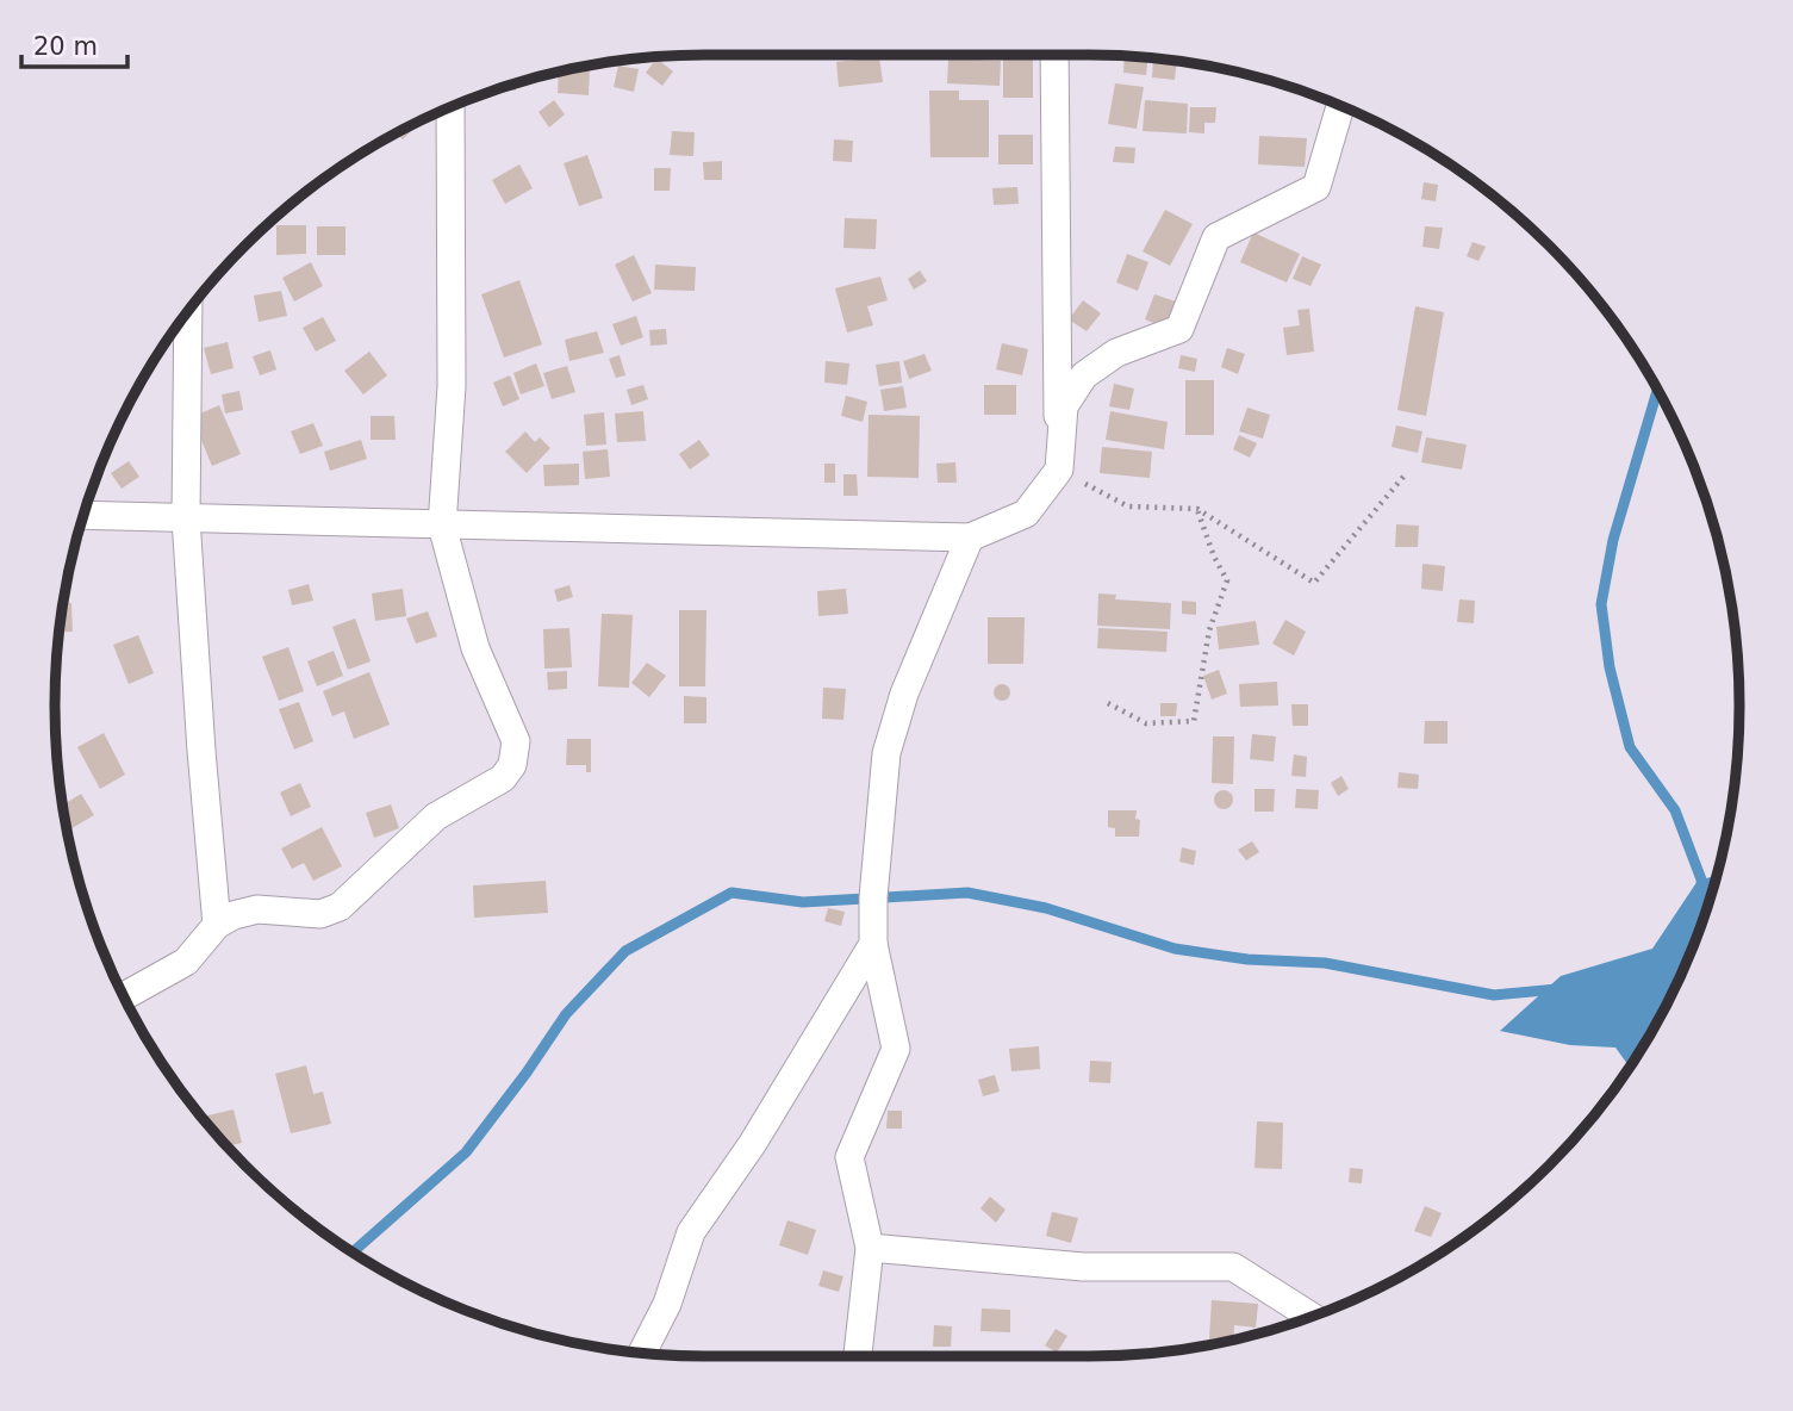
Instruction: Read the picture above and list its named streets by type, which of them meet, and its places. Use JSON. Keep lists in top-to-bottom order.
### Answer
{
  "scale_bar": "20 m"
}
